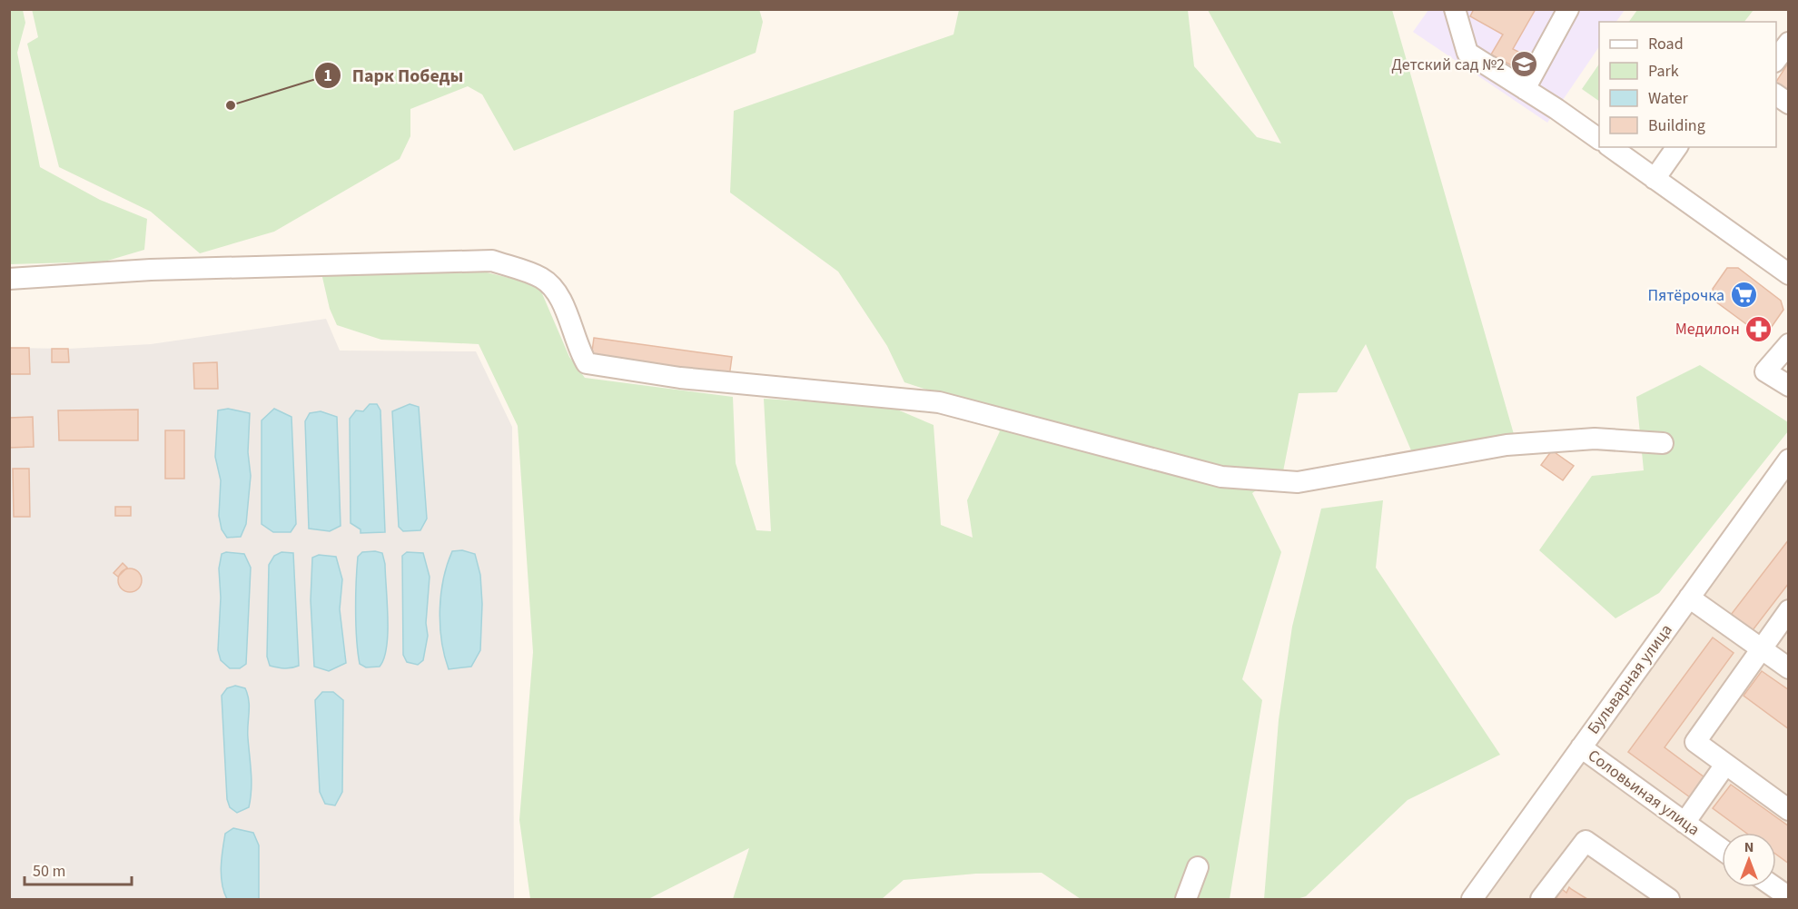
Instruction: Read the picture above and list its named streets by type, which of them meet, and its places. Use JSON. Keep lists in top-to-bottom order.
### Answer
{
  "streets": {
    "street": ["Бульварная улица", "Соловьиная улица"]
  },
  "crossings": [
    ["Бульварная улица", "Соловьиная улица"]
  ],
  "places": {
    "school or university": ["Детский сад №2"],
    "other": ["Парк Победы"],
    "supermarket": ["Пятёрочка"],
    "pharmacy": ["Медилон"]
  },
  "legend": [
    "Road",
    "Park",
    "Water",
    "Building"
  ],
  "scale_bar": "50 m",
  "north": "top"
}
